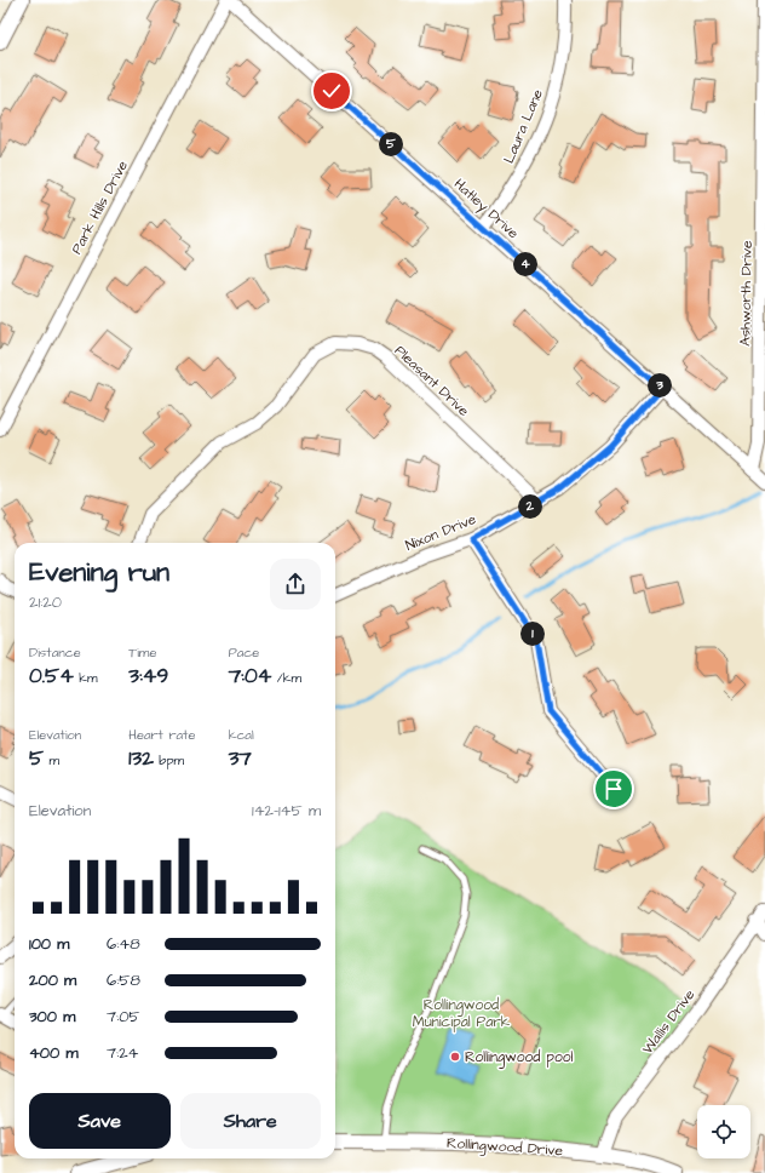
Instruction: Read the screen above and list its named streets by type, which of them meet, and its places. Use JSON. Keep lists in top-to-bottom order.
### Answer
{
  "streets": {
    "street": [
      "Laura Lane",
      "Park Hills Drive",
      "Hatley Drive",
      "Ashworth Drive",
      "Pleasant Drive",
      "Nixon Drive",
      "Wallis Drive",
      "Rollingwood Drive"
    ]
  },
  "crossings": [
    ["Laura Lane", "Hatley Drive"],
    ["Park Hills Drive", "Hatley Drive"],
    ["Hatley Drive", "Ashworth Drive"],
    ["Hatley Drive", "Nixon Drive"],
    ["Pleasant Drive", "Nixon Drive"],
    ["Wallis Drive", "Rollingwood Drive"]
  ],
  "parks": ["Rollingwood Municipal Park"],
  "places": ["Rollingwood pool"],
  "page": {
    "pins": [
      "5",
      "4",
      "3",
      "2",
      "1"
    ],
    "heading": ["Evening run", "21:20"],
    "stats": [
      ["Distance", "0.54 km"],
      ["Time", "3:49"],
      ["Pace", "7:04 /km"],
      ["Elevation", "5 m"],
      ["Heart rate", "132 bpm"],
      ["kcal", "37"]
    ],
    "chart": ["Elevation", "142–145 m"],
    "list": [
      {
        "name": "100 m",
        "note": "6:48"
      },
      {
        "name": "200 m",
        "note": "6:58"
      },
      {
        "name": "300 m",
        "note": "7:05"
      },
      {
        "name": "400 m",
        "note": "7:24"
      }
    ],
    "buttons": ["Save", "Share"]
  }
}
